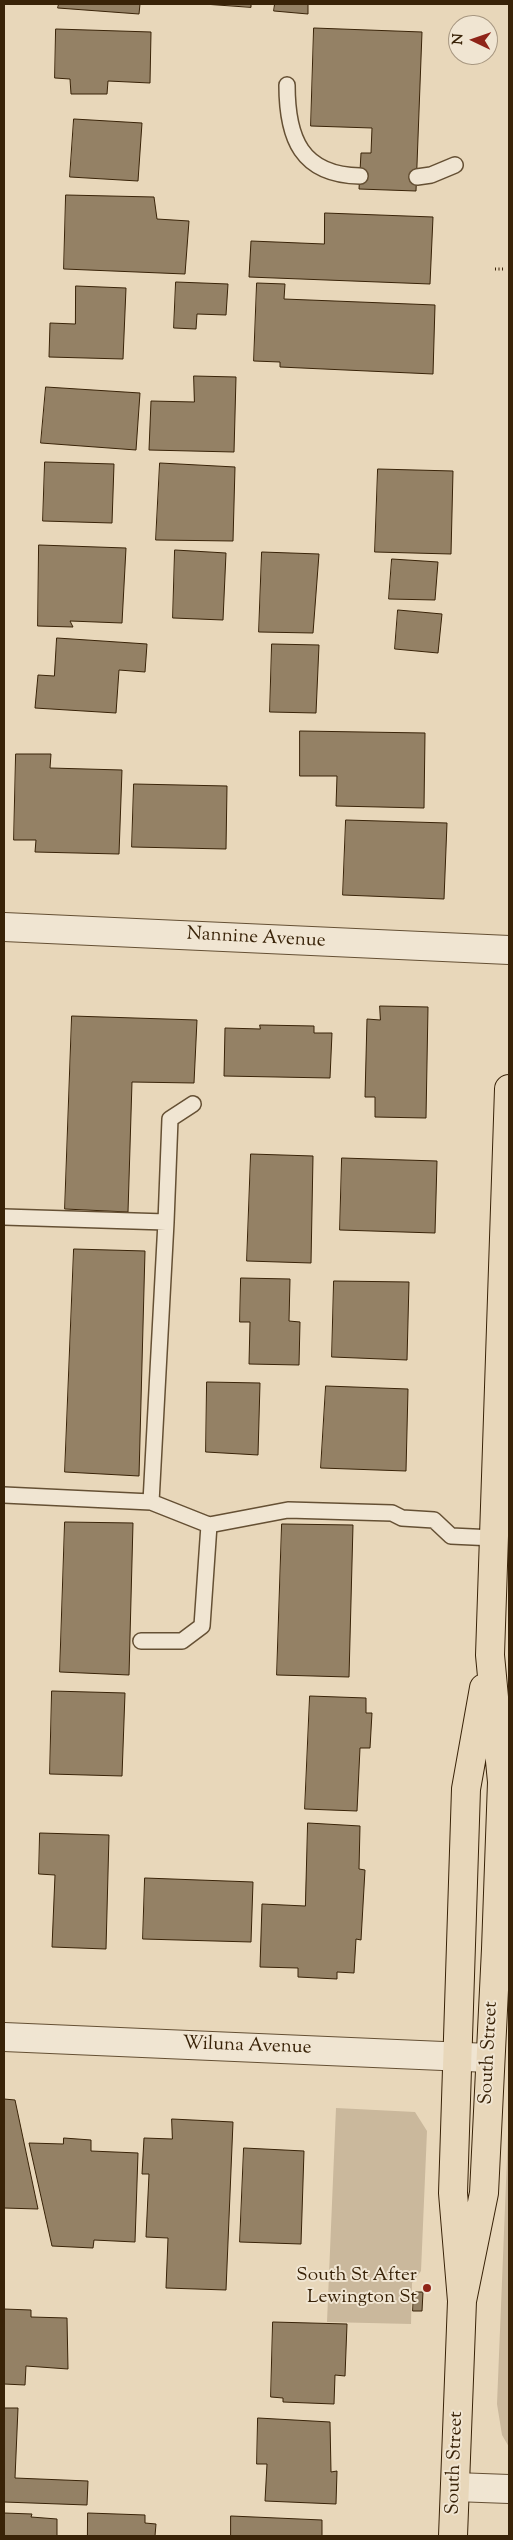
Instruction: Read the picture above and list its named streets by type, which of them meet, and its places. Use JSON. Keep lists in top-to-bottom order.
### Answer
{
  "streets": {
    "main road": ["South Street"],
    "street": ["Nannine Avenue", "Wiluna Avenue"]
  },
  "crossings": [
    ["Wiluna Avenue", "South Street"]
  ],
  "places": ["South St After Lewington St"],
  "north": "left"
}
